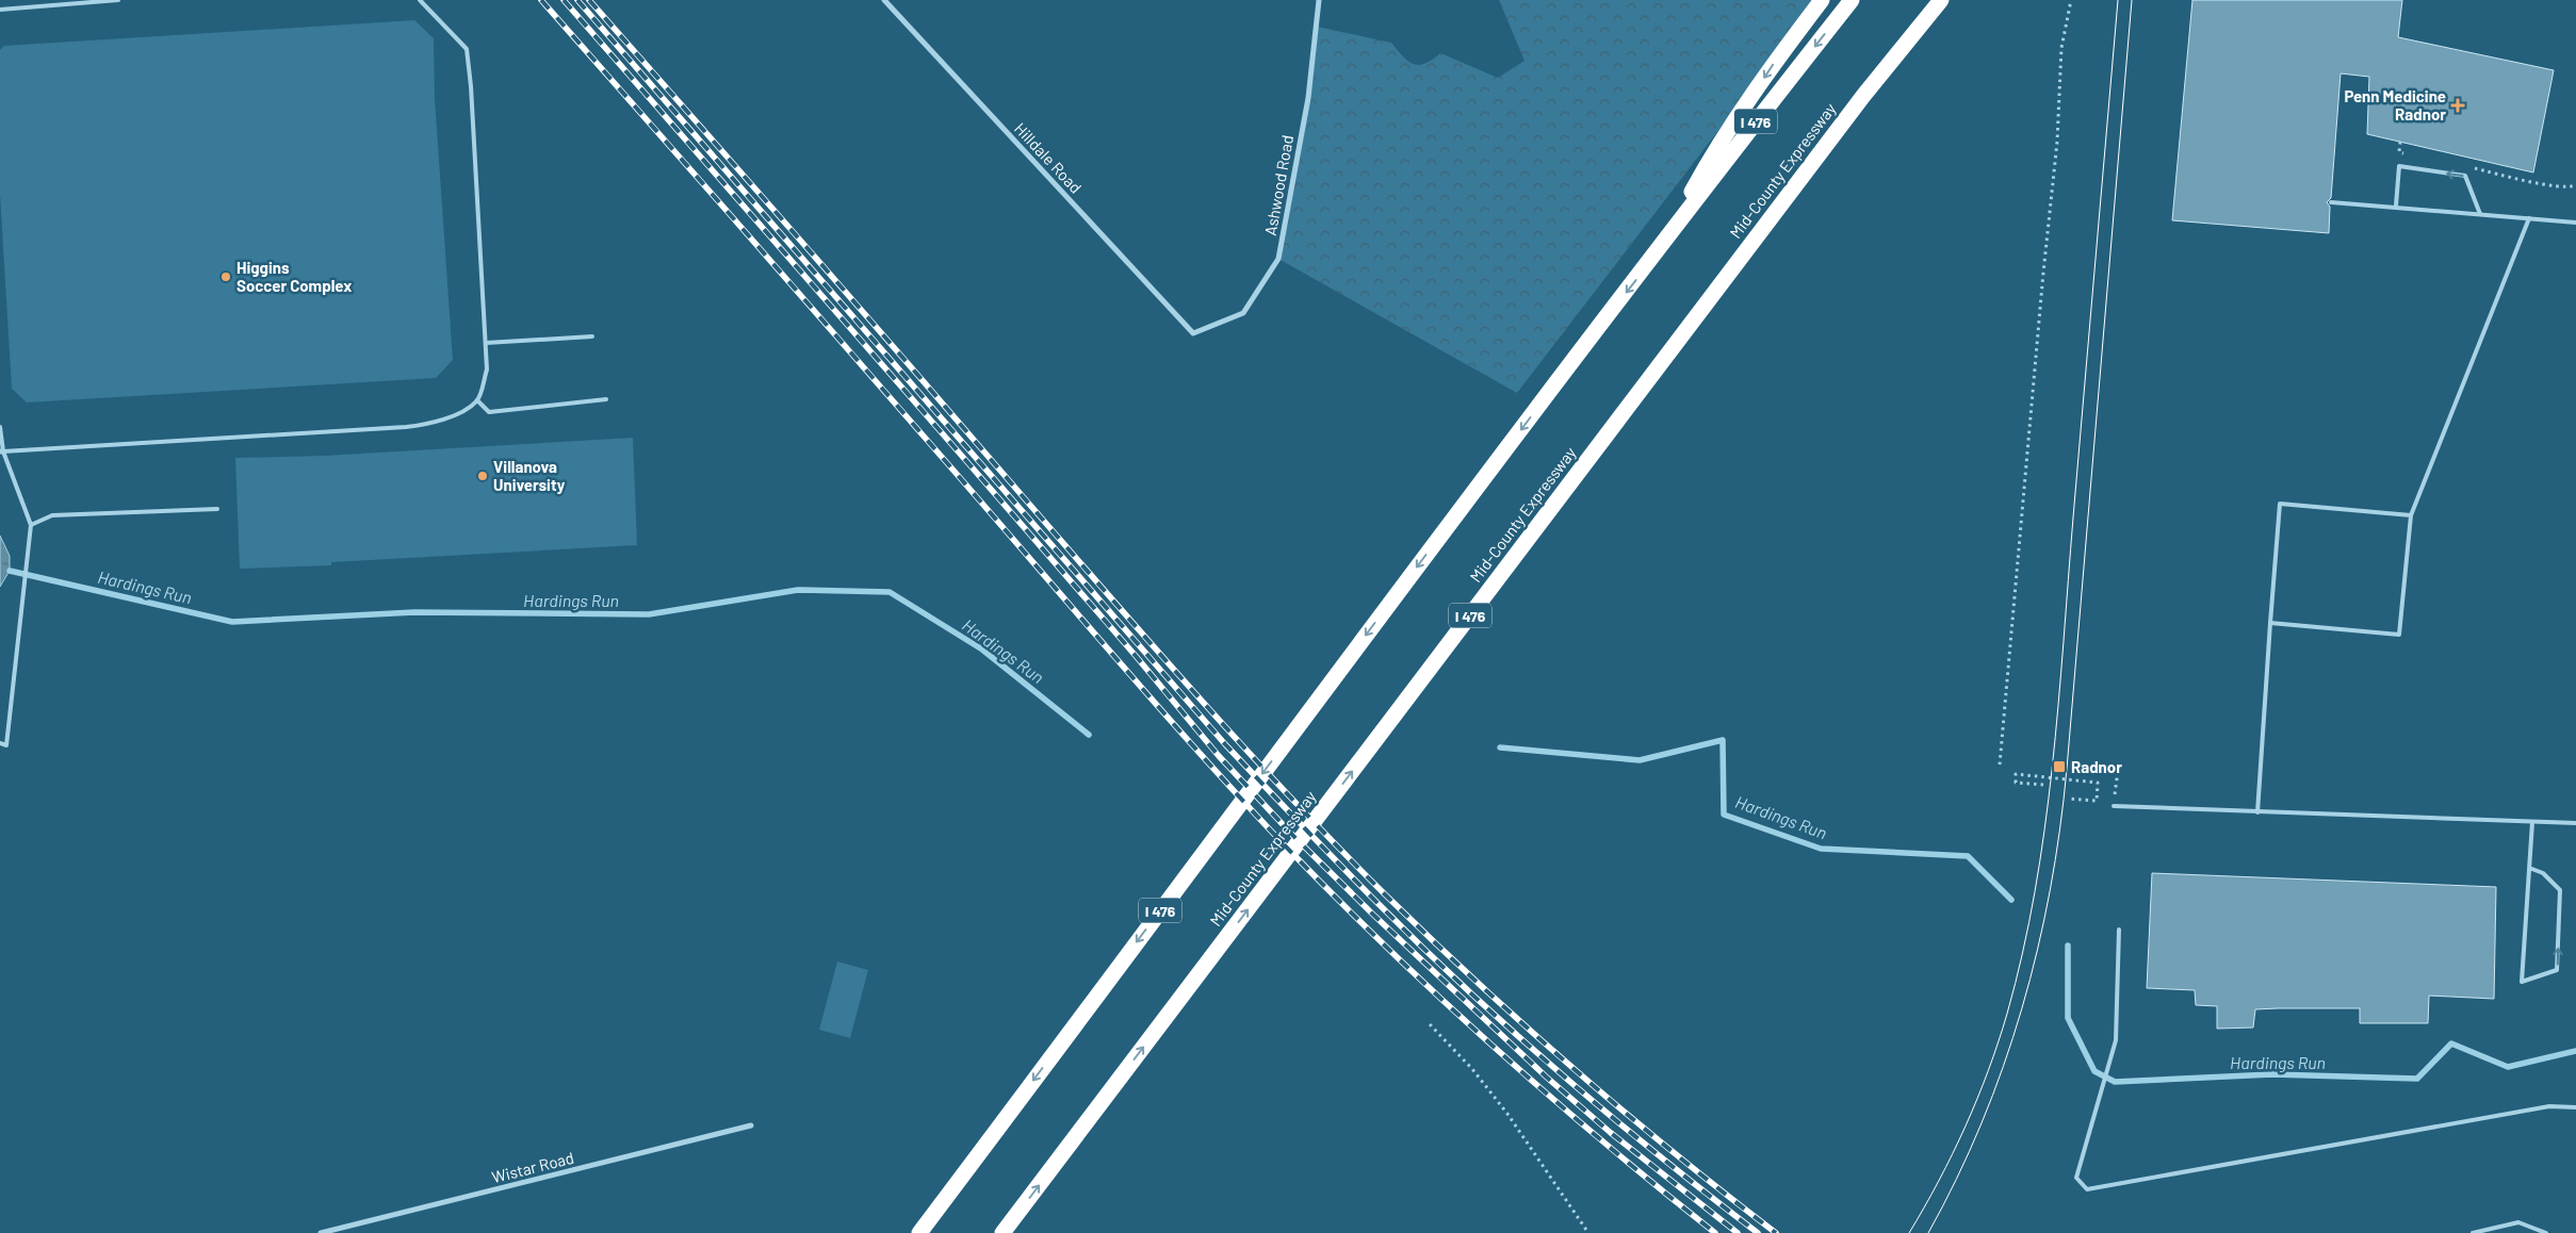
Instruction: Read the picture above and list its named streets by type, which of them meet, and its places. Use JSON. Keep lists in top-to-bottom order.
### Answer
{
  "streets": {
    "highway": ["I 476", "Mid-County Expressway"],
    "street": ["Hilldale Road", "Ashwood Road", "Wistar Road"]
  },
  "crossings": [
    ["Hilldale Road", "Ashwood Road"]
  ],
  "water": ["Hardings Run"],
  "places": {
    "health": ["Penn Medicine Radnor"],
    "other": ["Higgins Soccer Complex", "Villanova University"],
    "transit": ["Radnor"]
  }
}
